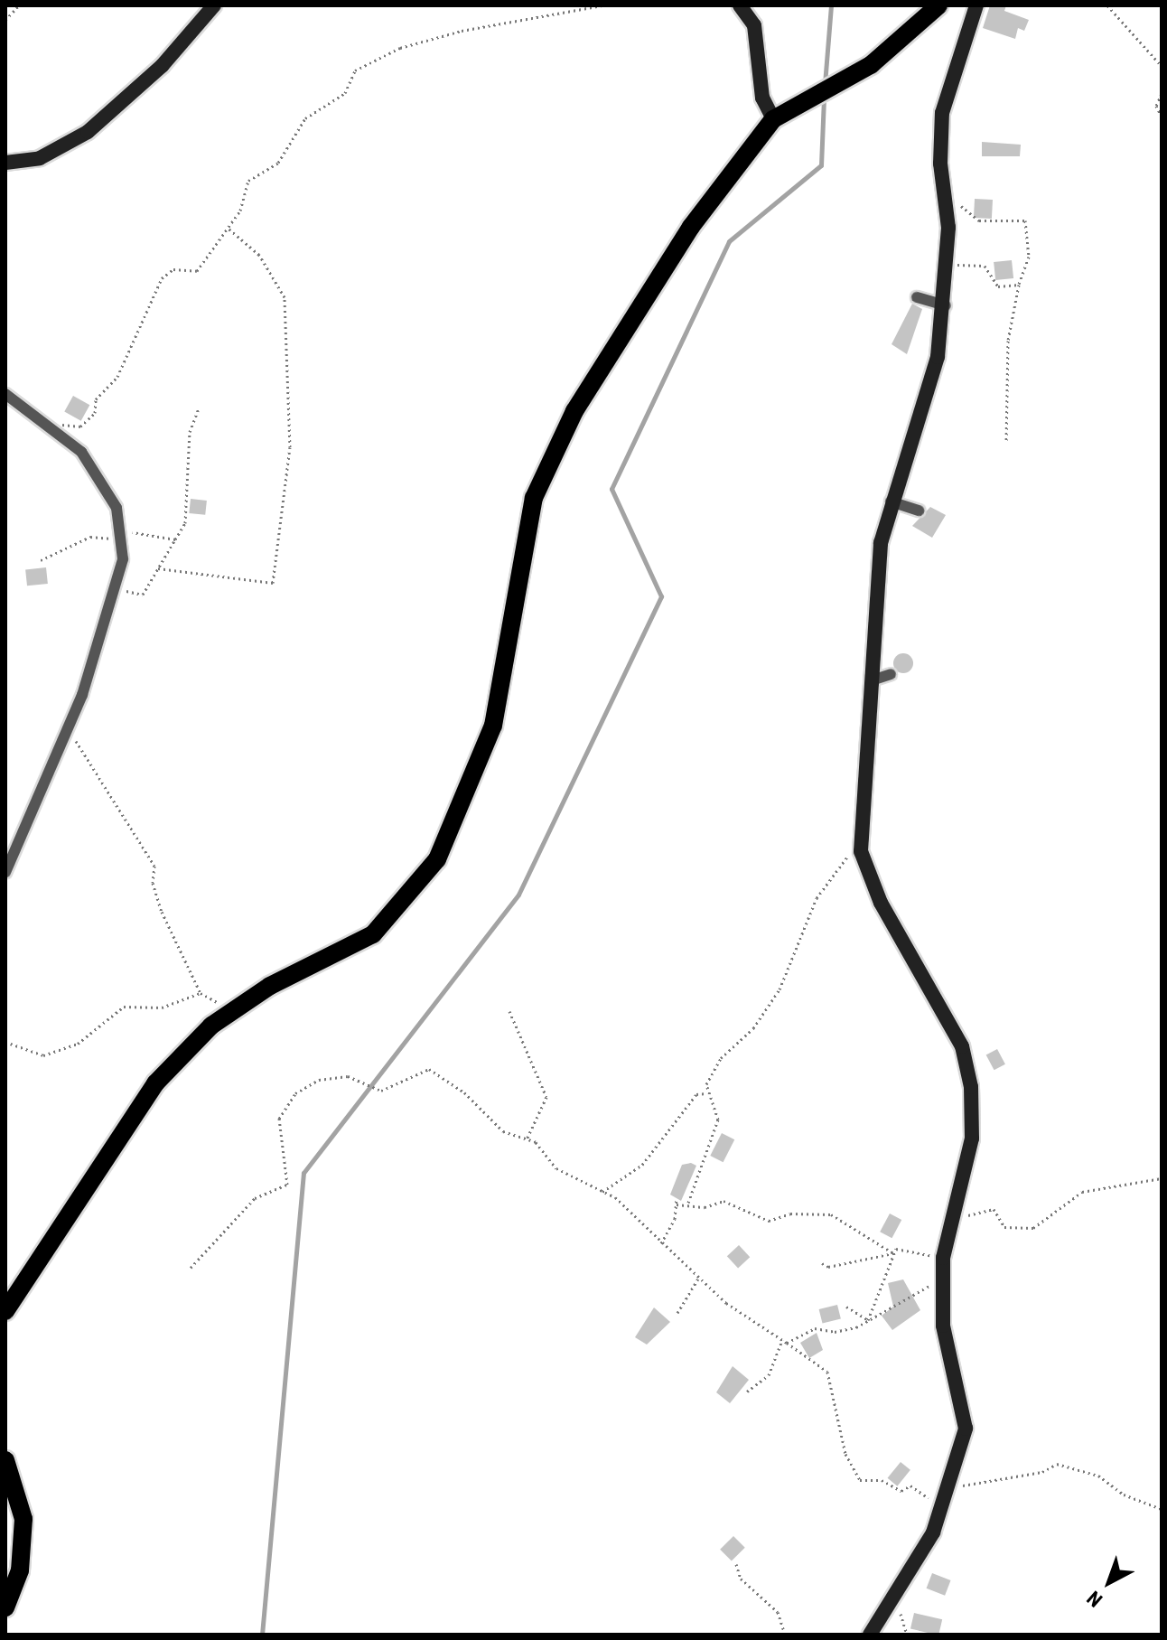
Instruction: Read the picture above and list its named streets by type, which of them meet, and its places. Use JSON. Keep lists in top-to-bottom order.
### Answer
{
  "north": "bottom left"
}
